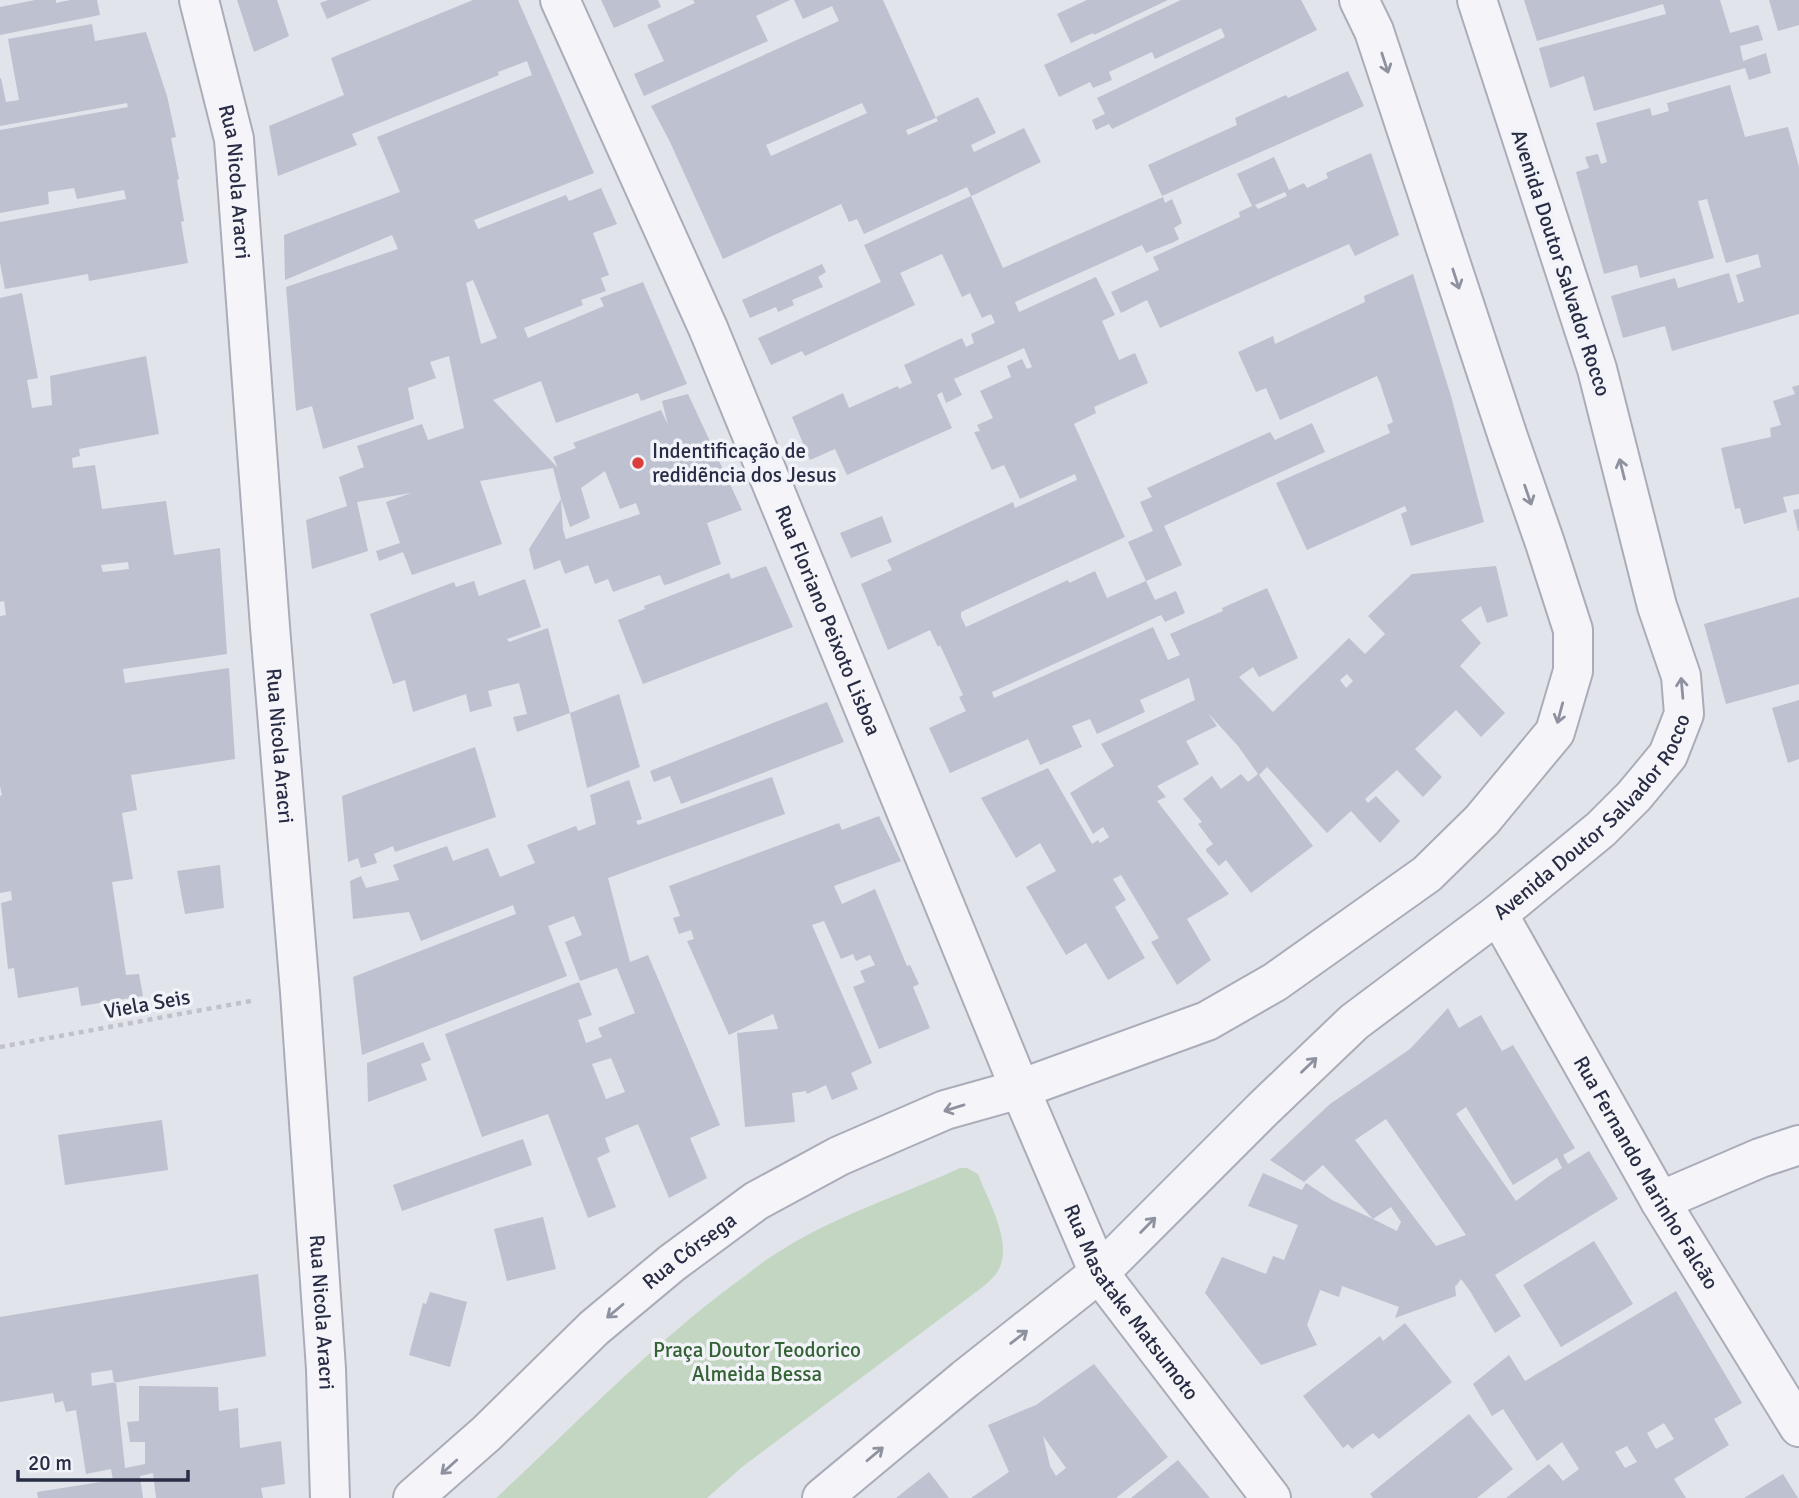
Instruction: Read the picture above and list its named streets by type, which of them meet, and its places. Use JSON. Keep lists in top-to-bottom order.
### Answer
{
  "streets": {
    "street": [
      "Rua Nicola Aracri",
      "Avenida Doutor Salvador Rocco",
      "Rua Floriano Peixoto Lisboa",
      "Rua Fernando Marinho Falcão",
      "Rua Córsega",
      "Rua Masatake Matsumoto"
    ],
    "path": ["Viela Seis"]
  },
  "crossings": [
    ["Rua Nicola Aracri", "Viela Seis"],
    ["Avenida Doutor Salvador Rocco", "Rua Fernando Marinho Falcão"],
    ["Avenida Doutor Salvador Rocco", "Rua Masatake Matsumoto"],
    ["Rua Floriano Peixoto Lisboa", "Rua Córsega"],
    ["Rua Floriano Peixoto Lisboa", "Rua Masatake Matsumoto"],
    ["Rua Córsega", "Rua Masatake Matsumoto"]
  ],
  "one_way": ["Avenida Doutor Salvador Rocco"],
  "parks": ["Praça Doutor Teodorico Almeida Bessa"],
  "places": ["Indentificação de redidẽncia dos Jesus"],
  "scale_bar": "20 m"
}
